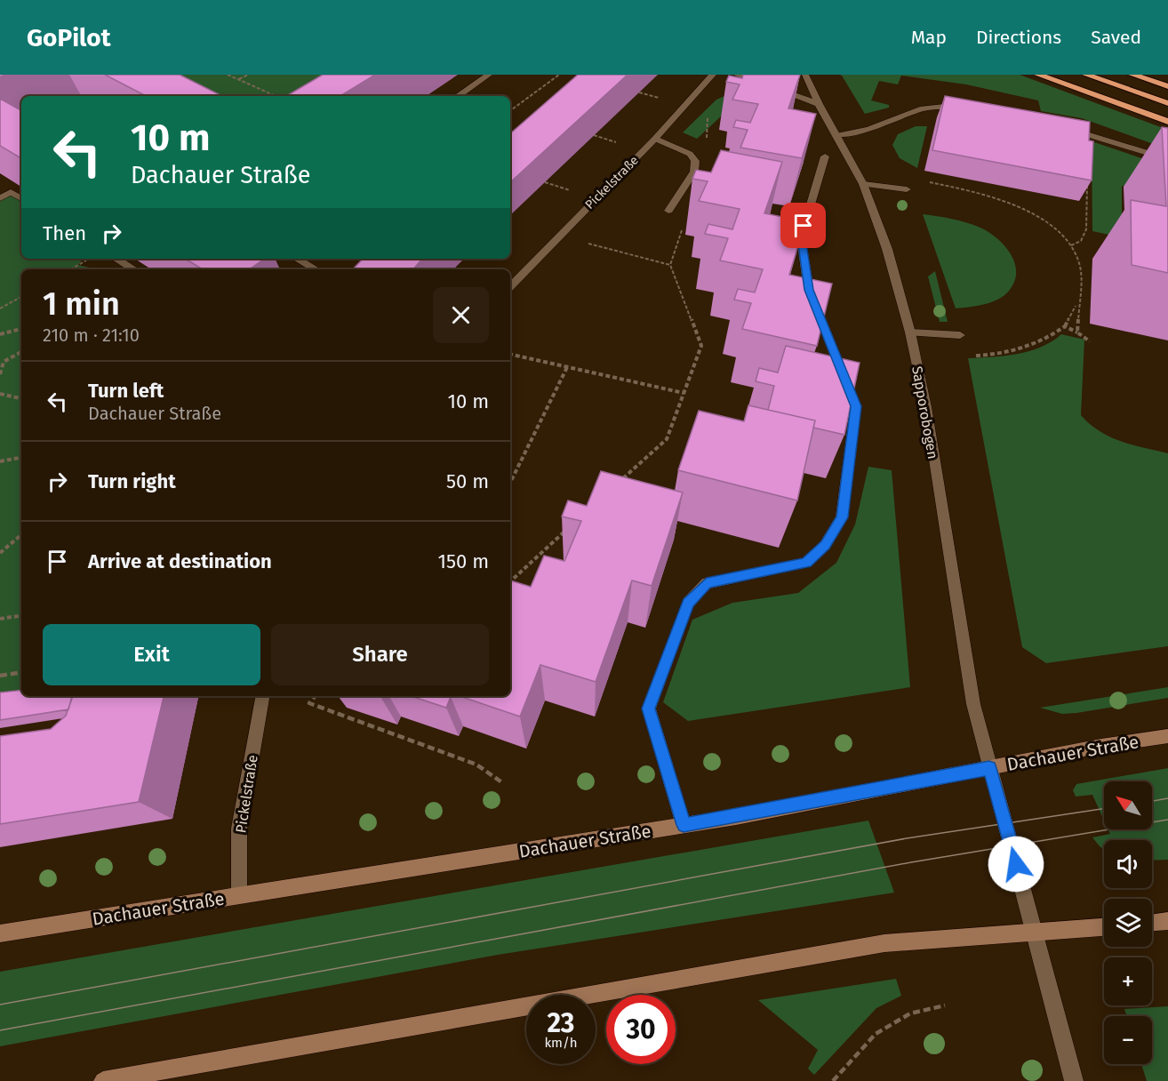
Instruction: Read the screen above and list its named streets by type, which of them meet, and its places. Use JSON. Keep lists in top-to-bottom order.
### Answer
{
  "streets": {
    "main road": ["Dachauer Straße"],
    "street": ["Pickelstraße", "Sapporobogen"]
  },
  "crossings": [
    ["Pickelstraße", "Dachauer Straße"],
    ["Sapporobogen", "Dachauer Straße"]
  ],
  "north": "top left",
  "page": {
    "header": "GoPilot",
    "nav": ["Map", "Directions", "Saved"],
    "turn": ["10 m", "Dachauer Straße"],
    "then": "Then",
    "heading": ["1 min", "210 m · 21:10"],
    "list": [
      {
        "name": "Turn left",
        "note": "Dachauer Straße",
        "value": "10 m"
      },
      {
        "name": "Turn right",
        "value": "50 m"
      },
      {
        "name": "Arrive at destination",
        "value": "150 m"
      }
    ],
    "buttons": ["Exit", "Share"],
    "map_buttons": ["+", "−"],
    "speed": "23 km/h",
    "limit": "30"
  }
}
